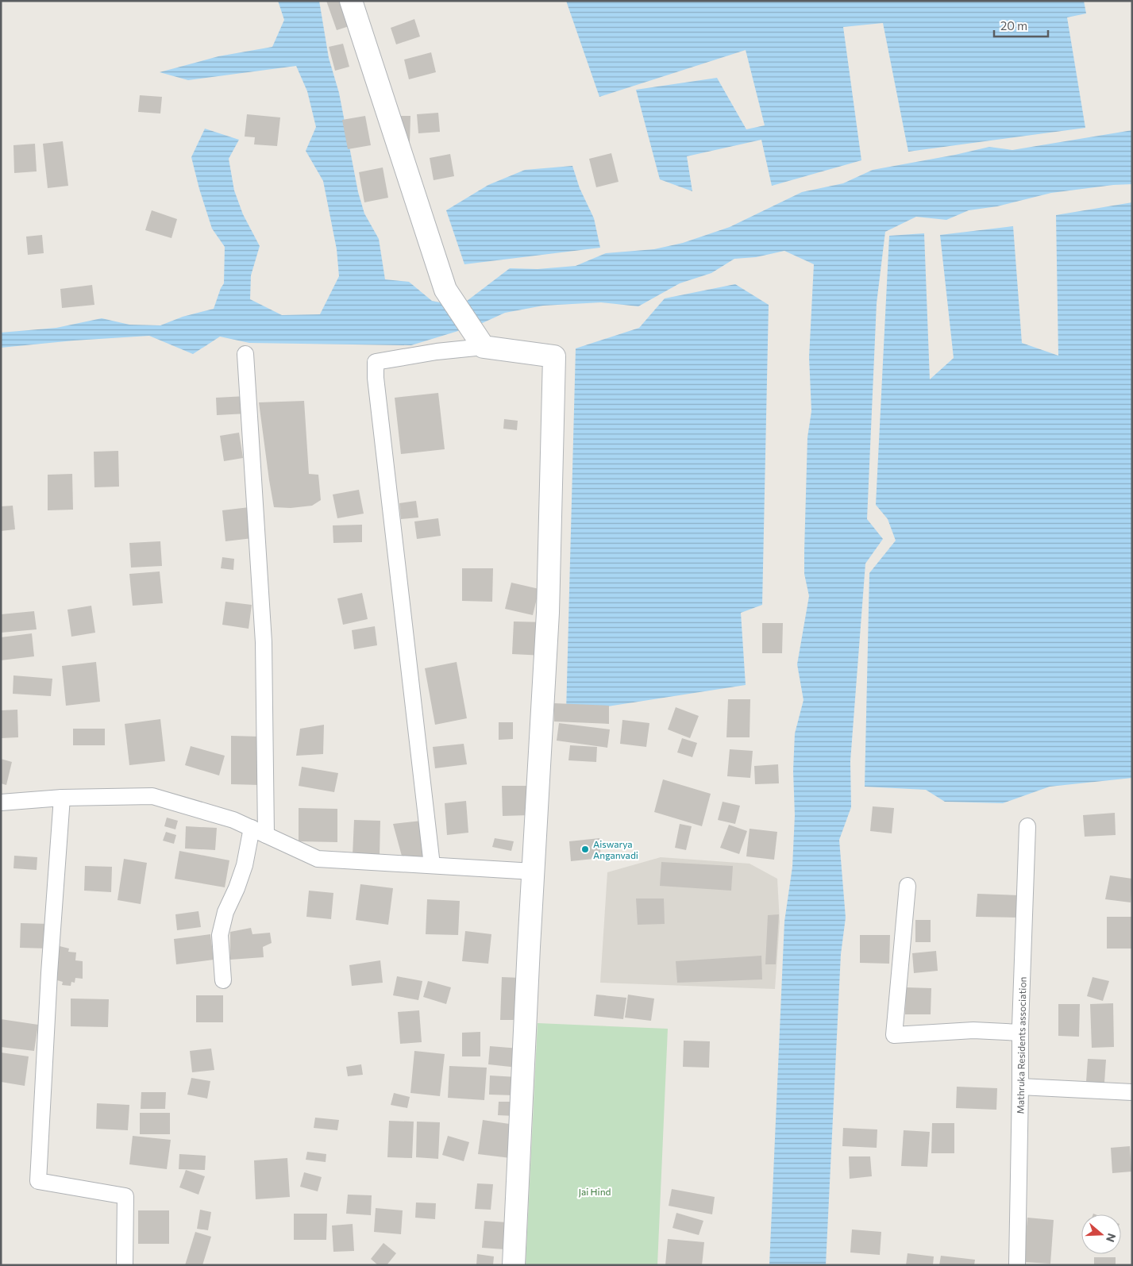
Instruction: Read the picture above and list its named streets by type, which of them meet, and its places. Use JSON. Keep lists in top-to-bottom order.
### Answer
{
  "streets": {
    "street": ["Mathruka Residents association"]
  },
  "parks": ["Jai Hind"],
  "places": ["Aiswarya Anganvadi"],
  "scale_bar": "20 m",
  "north": "right"
}
